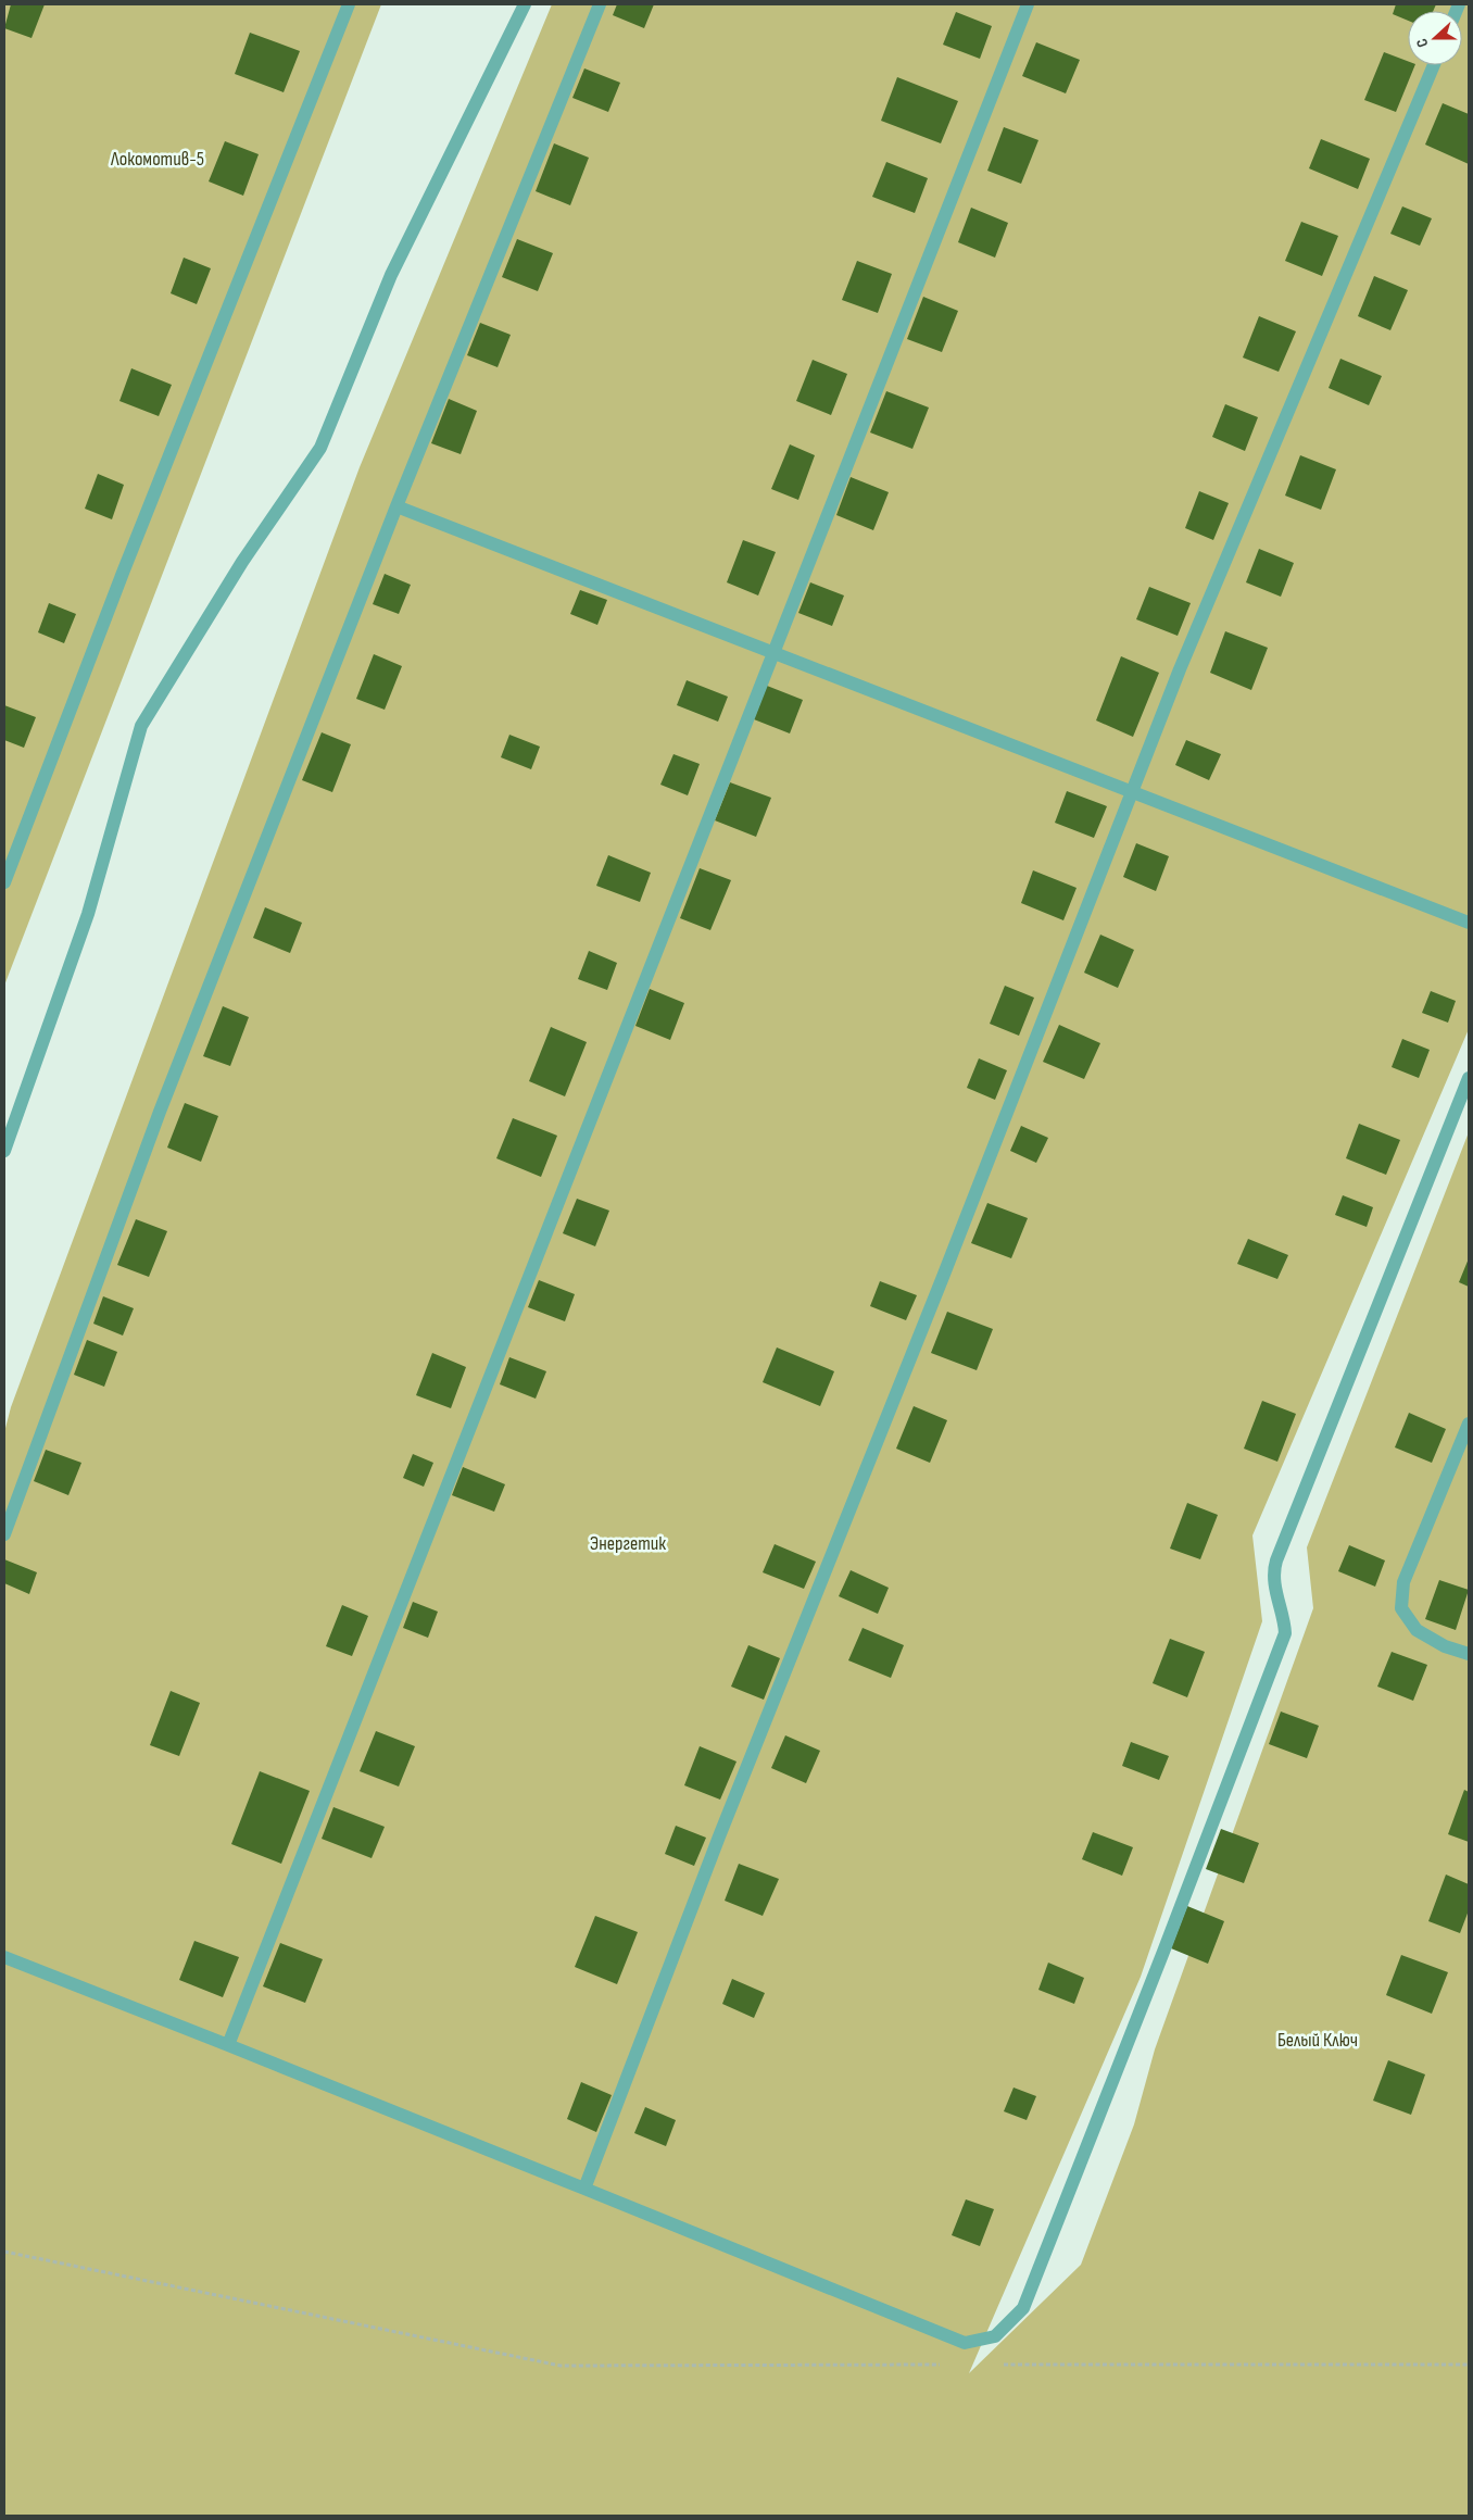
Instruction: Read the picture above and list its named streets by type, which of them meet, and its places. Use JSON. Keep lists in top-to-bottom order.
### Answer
{
  "parks": ["Локомотив-5", "Энергетик", "Белый Ключ"],
  "north": "left"
}
